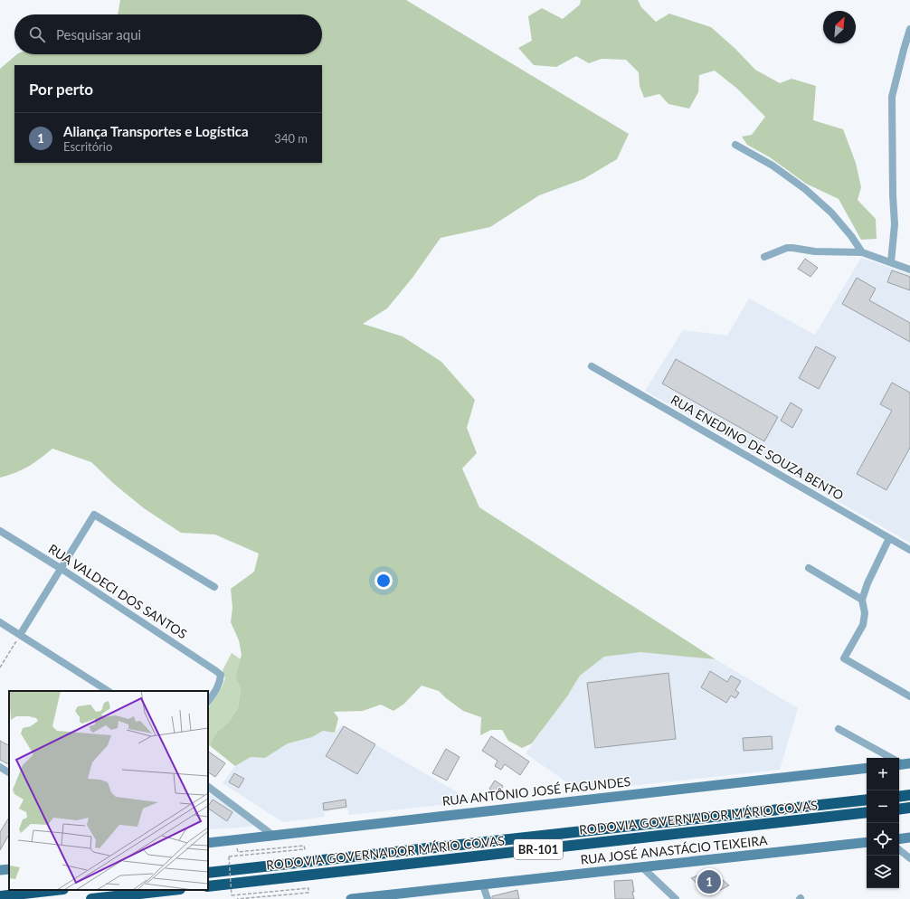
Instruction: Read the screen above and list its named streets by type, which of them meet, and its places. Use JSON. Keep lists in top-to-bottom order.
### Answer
{
  "streets": {
    "highway": ["RODOVIA GOVERNADOR MÁRIO COVAS", "BR-101"],
    "main road": ["RUA ANTÔNIO JOSÉ FAGUNDES", "RUA JOSÉ ANASTÁCIO TEIXEIRA"],
    "street": ["RUA ENEDINO DE SOUZA BENTO", "RUA VALDECI DOS SANTOS"]
  },
  "north": "top right",
  "page": {
    "search": "Pesquisar aqui",
    "heading": "Por perto",
    "list": [
      {
        "mark": "1",
        "name": "Aliança Transportes e Logística",
        "note": "Escritório",
        "value": "340 m"
      }
    ],
    "map_buttons": ["+", "−"],
    "pins": "1"
  }
}
